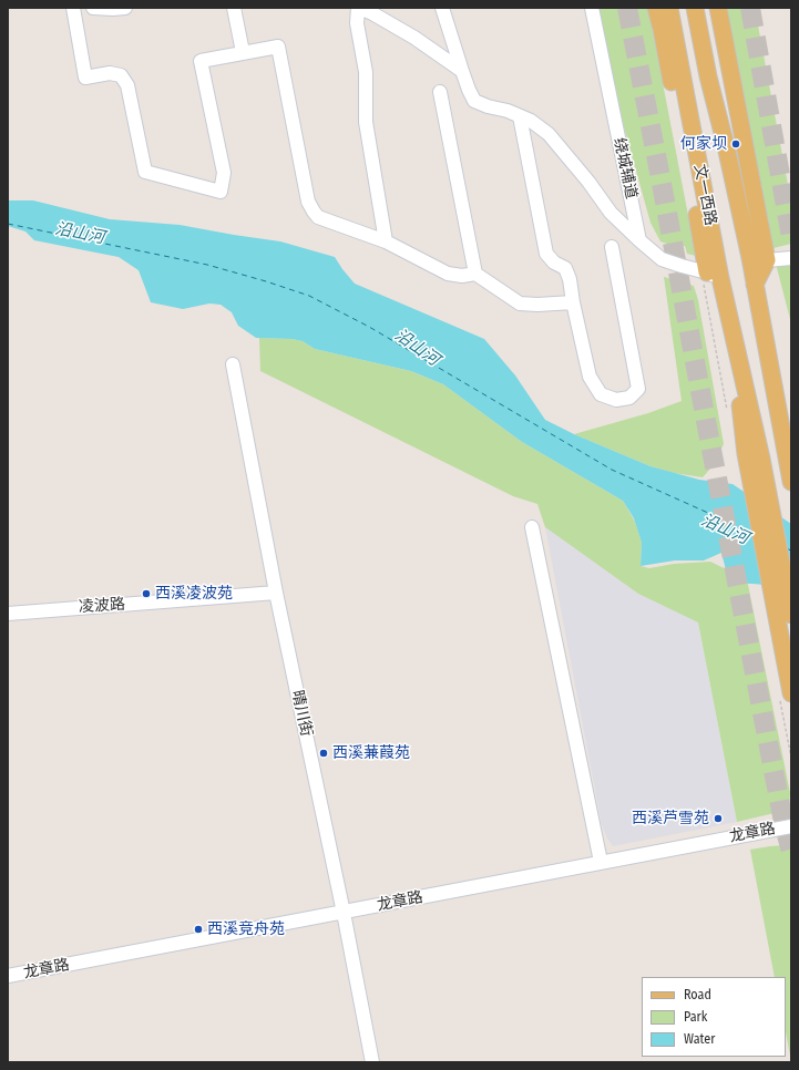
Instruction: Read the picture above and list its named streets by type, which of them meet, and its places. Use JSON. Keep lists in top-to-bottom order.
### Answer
{
  "streets": {
    "main road": ["文一西路"],
    "street": [
      "绕城辅道",
      "凌波路",
      "晴川街",
      "龙章路"
    ]
  },
  "crossings": [
    ["凌波路", "晴川街"],
    ["晴川街", "龙章路"]
  ],
  "water": ["沿山河"],
  "places": [
    "何家坝",
    "西溪凌波苑",
    "西溪蒹葭苑",
    "西溪芦雪苑",
    "西溪竞舟苑"
  ],
  "legend": ["Road", "Park", "Water"]
}
